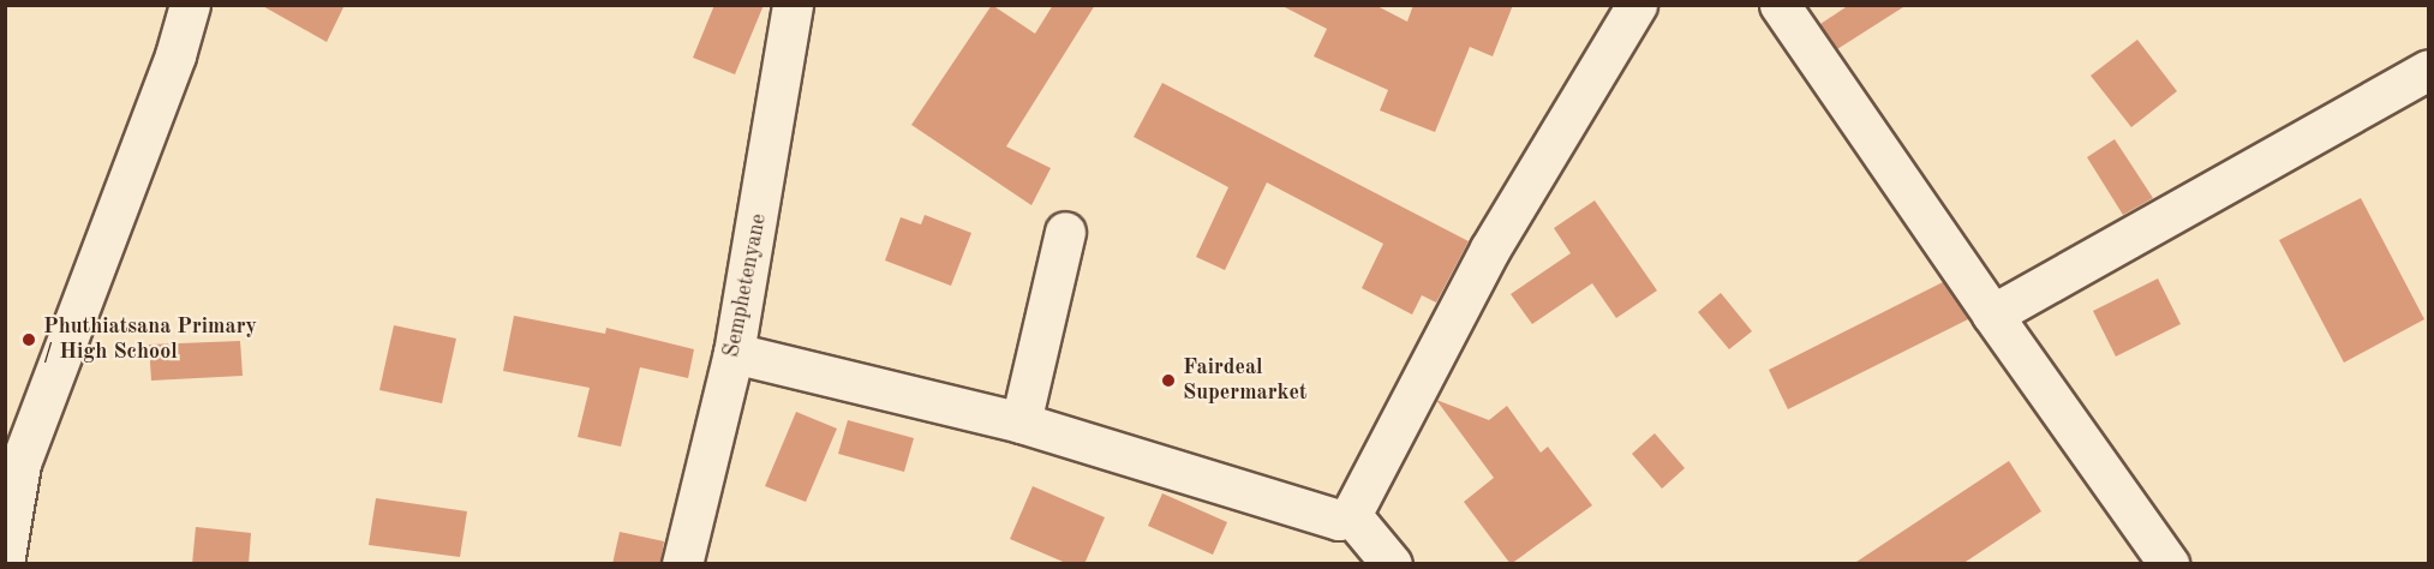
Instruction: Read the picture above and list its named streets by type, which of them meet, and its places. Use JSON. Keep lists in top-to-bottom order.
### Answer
{
  "streets": {
    "street": ["Semphetenyane"]
  },
  "places": ["Phuthiatsana Primary / High School", "Fairdeal Supermarket"]
}
